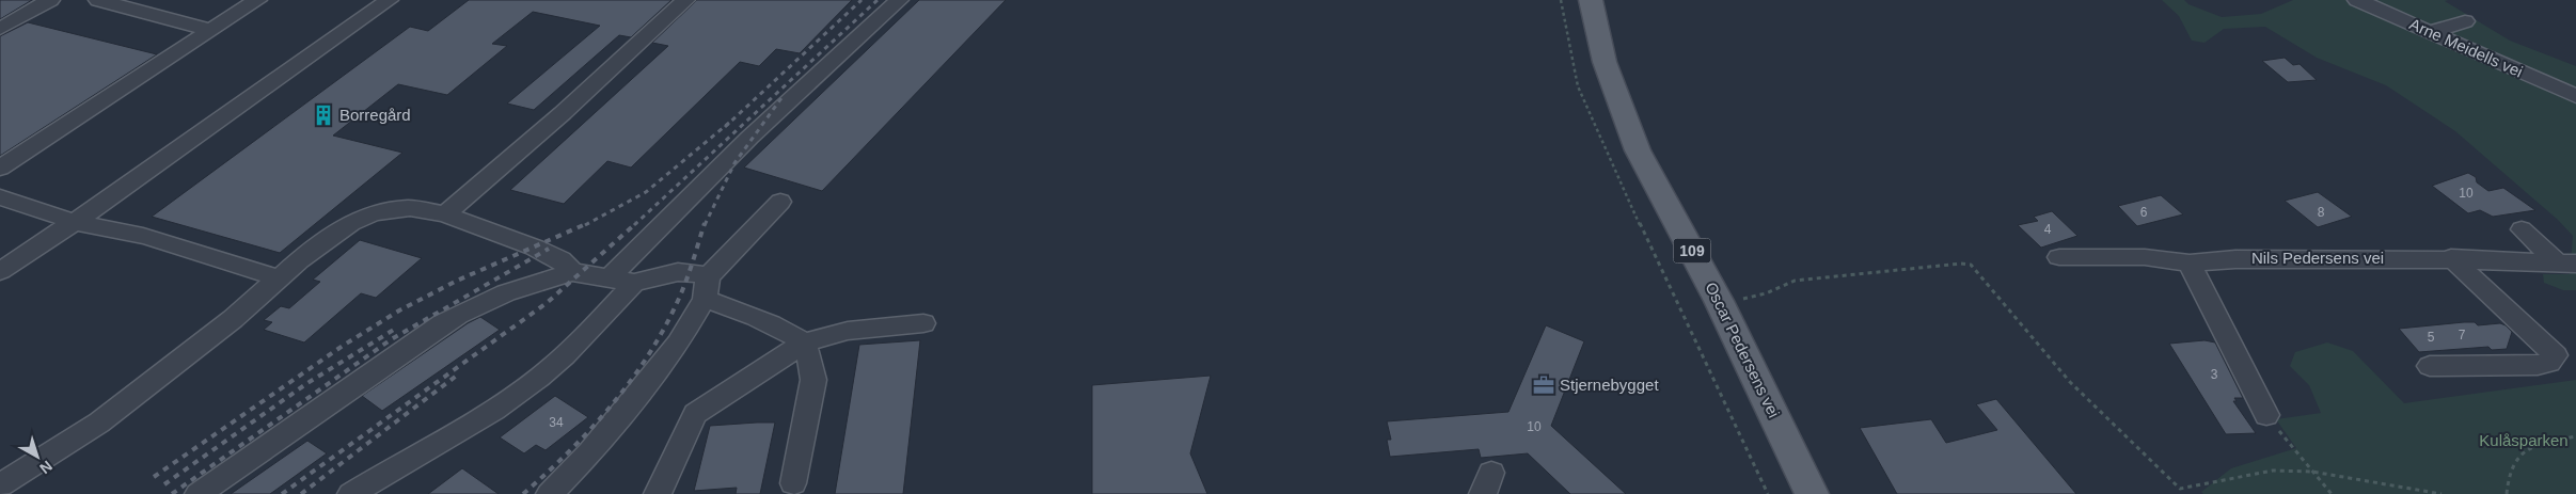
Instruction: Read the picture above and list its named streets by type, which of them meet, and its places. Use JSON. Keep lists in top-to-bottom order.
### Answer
{
  "streets": {
    "main road": ["109", "Oscar Pedersens vei"],
    "street": ["Arne Meidells vei", "Nils Pedersens vei"]
  },
  "parks": ["Kulåsparken"],
  "places": {
    "building": ["Borregård"],
    "office": ["Stjernebygget"]
  },
  "house_numbers": [
    "10",
    "6",
    "8",
    "4",
    "7",
    "5",
    "3",
    "34",
    "10"
  ],
  "north": "bottom right"
}
